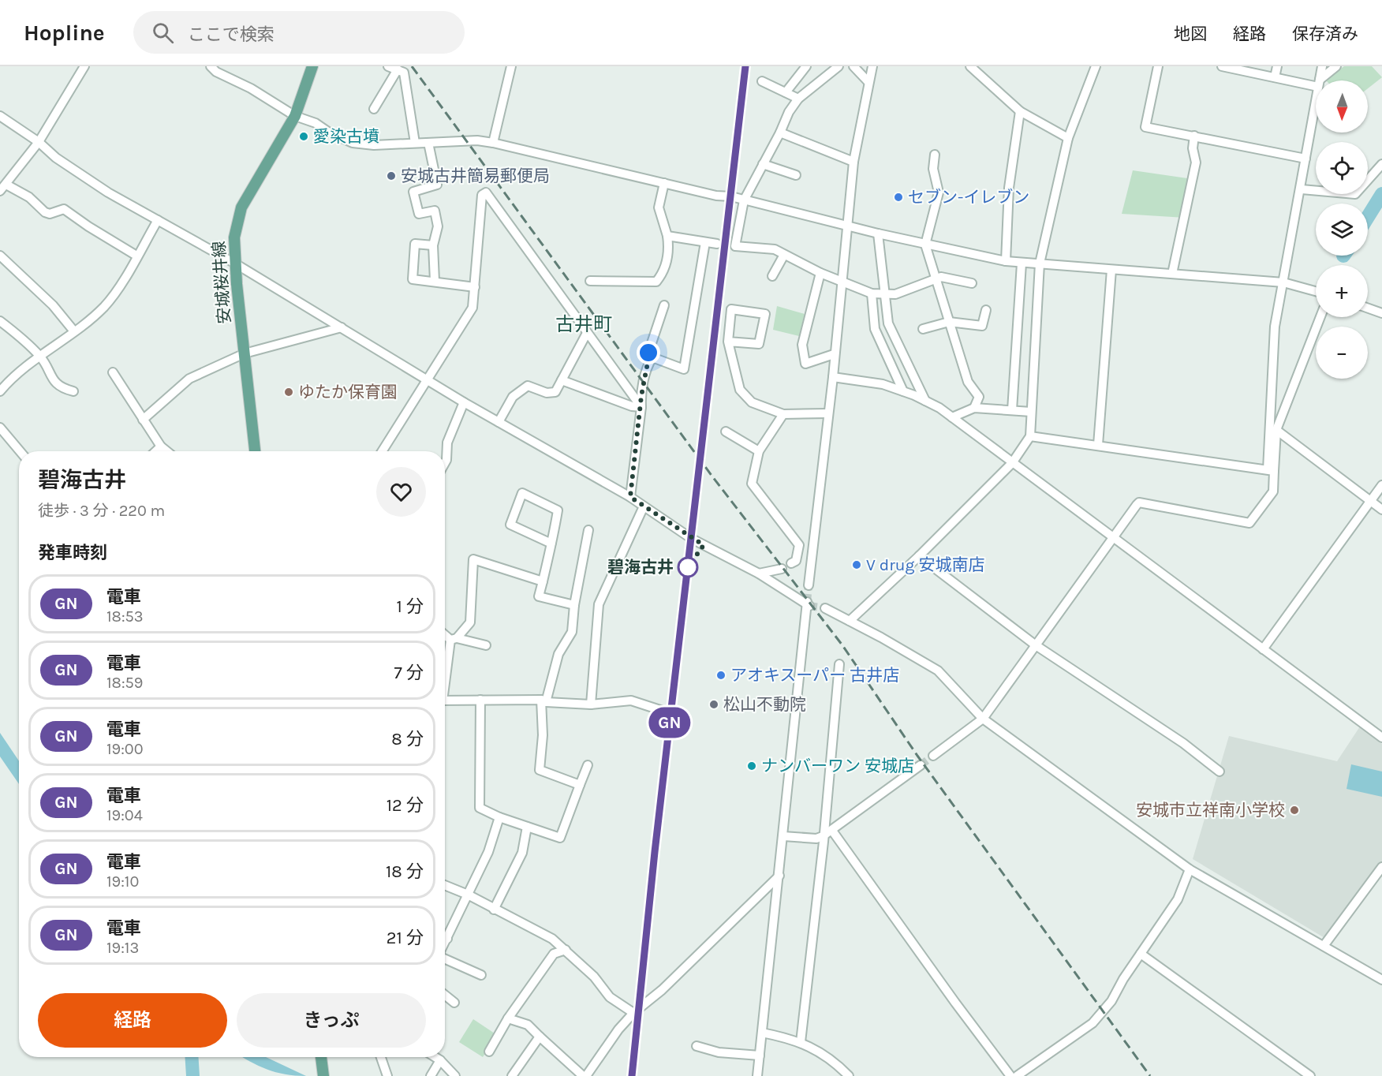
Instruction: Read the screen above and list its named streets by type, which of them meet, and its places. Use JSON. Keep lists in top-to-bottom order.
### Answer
{
  "streets": {
    "main road": ["安城桜井線"]
  },
  "districts": ["古井町"],
  "places": [
    "愛染古墳",
    "安城古井簡易郵便局",
    "セブン-イレブン",
    "ゆたか保育園",
    "V drug 安城南店",
    "碧海古井",
    "アオキスーパー 古井店",
    "松山不動院",
    "ナンバーワン 安城店",
    "安城市立祥南小学校"
  ],
  "north": "bottom",
  "page": {
    "header": "Hopline",
    "search": "ここで検索",
    "nav": ["地図", "経路", "保存済み"],
    "on_map": "GN",
    "map_buttons": ["+", "−"],
    "heading": [
      ["碧海古井", "徒歩 · 3 分 · 220 m"],
      "発車時刻"
    ],
    "list": [
      {
        "mark": "GN",
        "name": "電車",
        "note": "18:53",
        "value": "1 分"
      },
      {
        "mark": "GN",
        "name": "電車",
        "note": "18:59",
        "value": "7 分"
      },
      {
        "mark": "GN",
        "name": "電車",
        "note": "19:00",
        "value": "8 分"
      },
      {
        "mark": "GN",
        "name": "電車",
        "note": "19:04",
        "value": "12 分"
      },
      {
        "mark": "GN",
        "name": "電車",
        "note": "19:10",
        "value": "18 分"
      },
      {
        "mark": "GN",
        "name": "電車",
        "note": "19:13",
        "value": "21 分"
      }
    ],
    "buttons": ["経路", "きっぷ"]
  }
}
